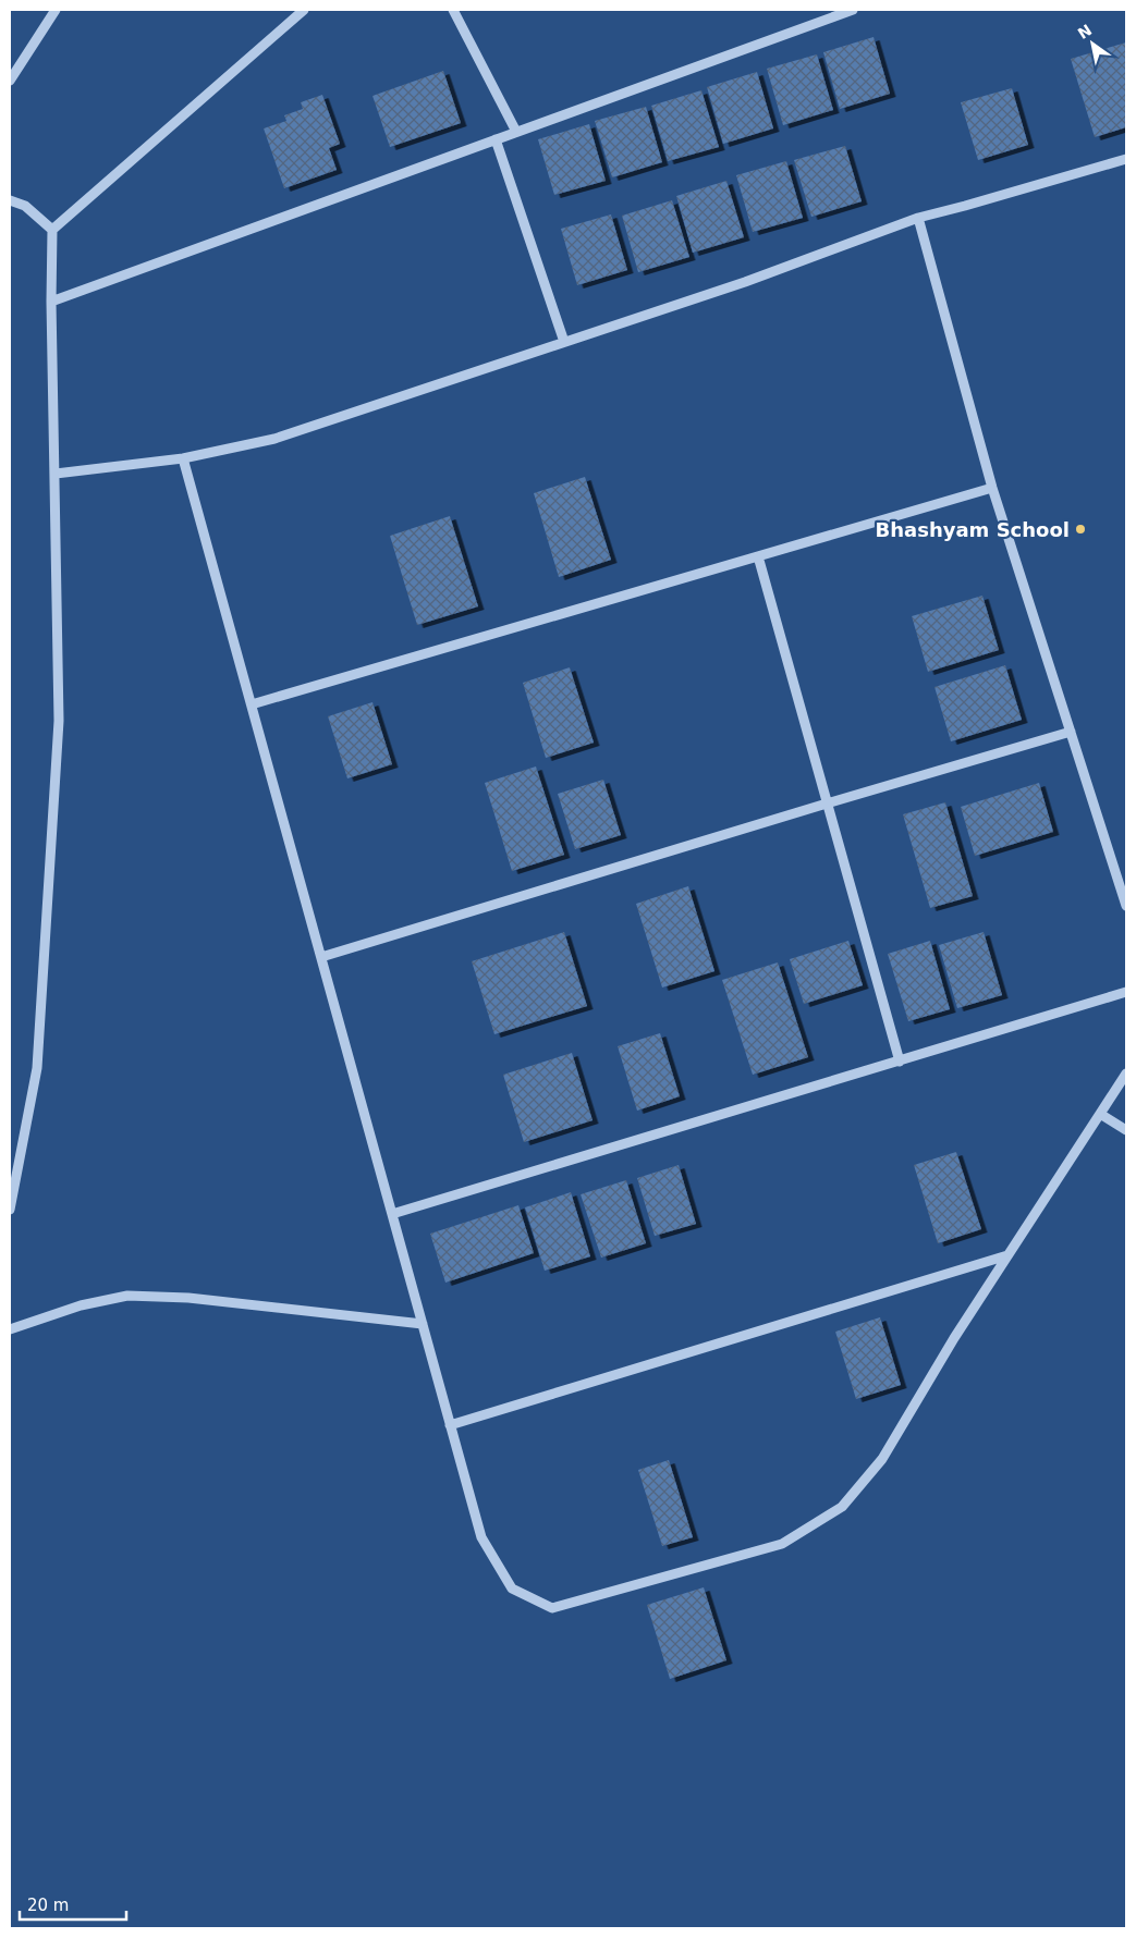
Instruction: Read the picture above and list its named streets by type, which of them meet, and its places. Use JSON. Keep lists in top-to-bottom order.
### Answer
{
  "places": ["Bhashyam School"],
  "scale_bar": "20 m",
  "north": "top left"
}
